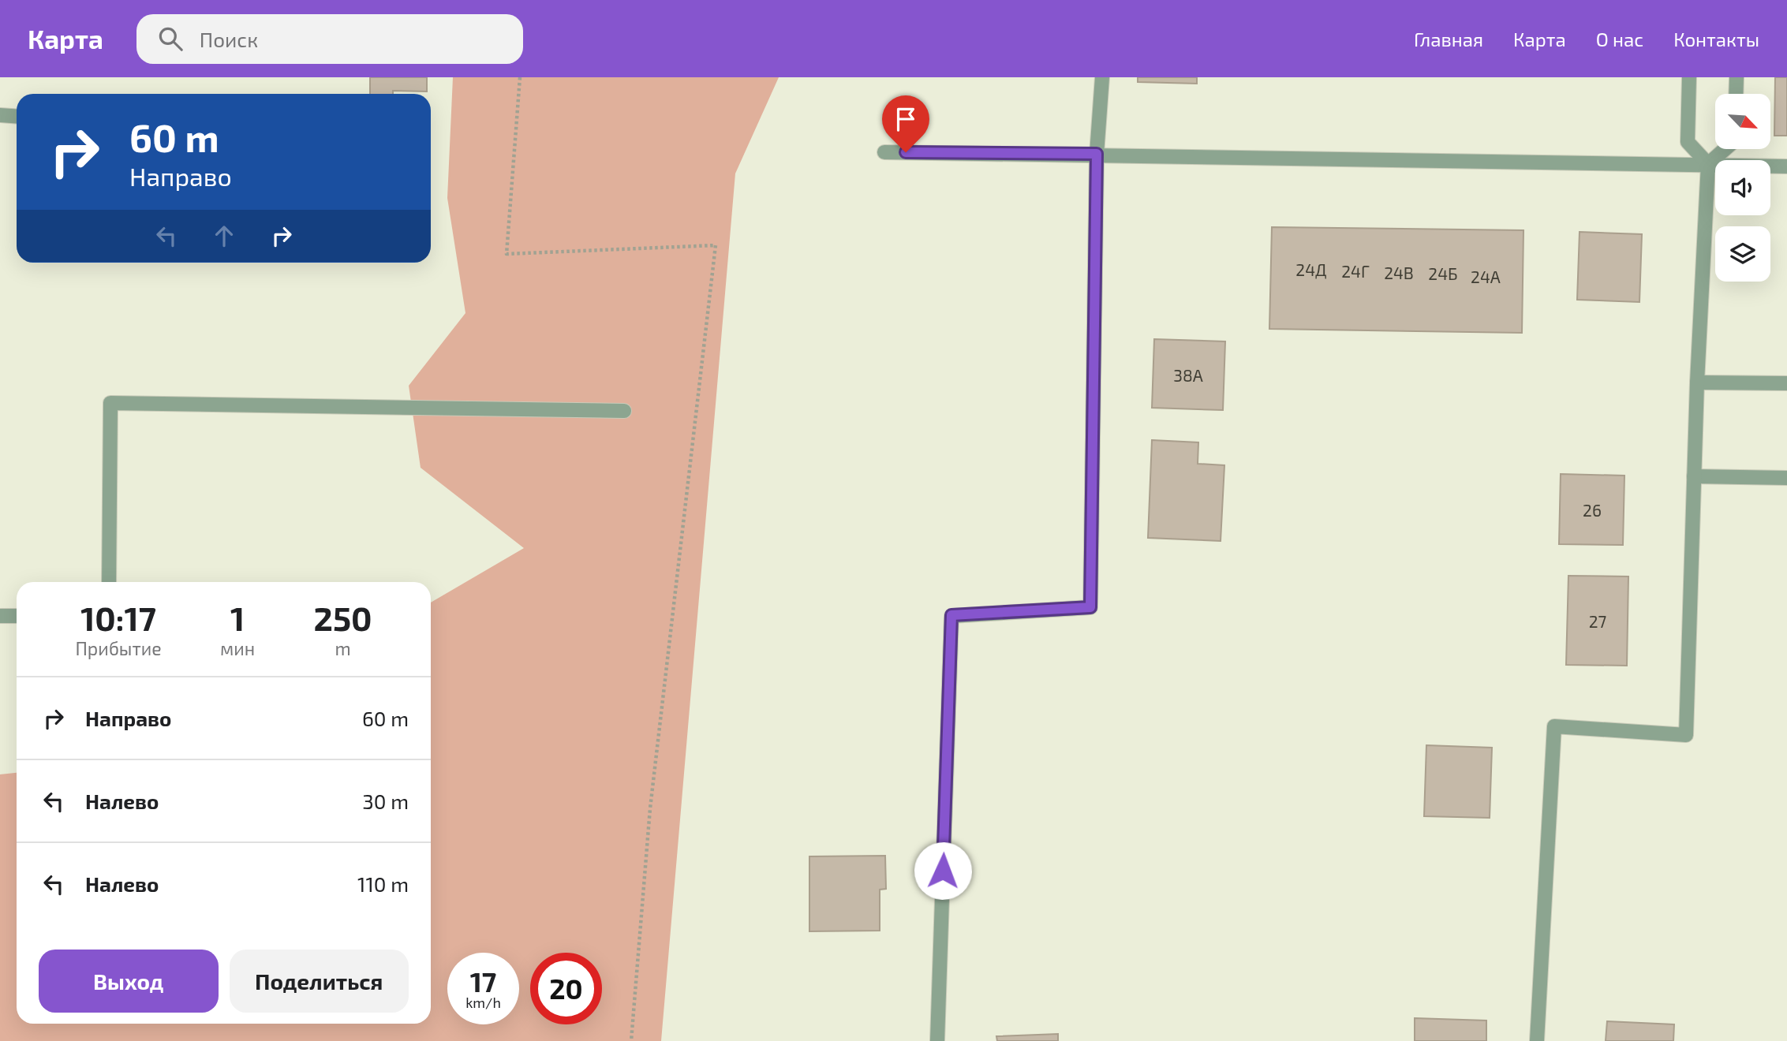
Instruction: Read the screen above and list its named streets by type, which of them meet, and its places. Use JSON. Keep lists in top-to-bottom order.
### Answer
{
  "house_numbers": [
    "24Д",
    "24Г",
    "24В",
    "24Б",
    "24А",
    "38А",
    "26",
    "27"
  ],
  "north": "bottom right",
  "page": {
    "header": "Карта",
    "search": "Поиск",
    "nav": [
      "Главная",
      "Карта",
      "О нас",
      "Контакты"
    ],
    "turn": ["60 m", "Направо"],
    "eta": [
      "10:17",
      "Прибытие",
      "1",
      "мин",
      "250",
      "m"
    ],
    "list": [
      {
        "name": "Направо",
        "value": "60 m"
      },
      {
        "name": "Налево",
        "value": "30 m"
      },
      {
        "name": "Налево",
        "value": "110 m"
      }
    ],
    "buttons": ["Выход", "Поделиться"],
    "speed": "17 km/h",
    "limit": "20"
  }
}
